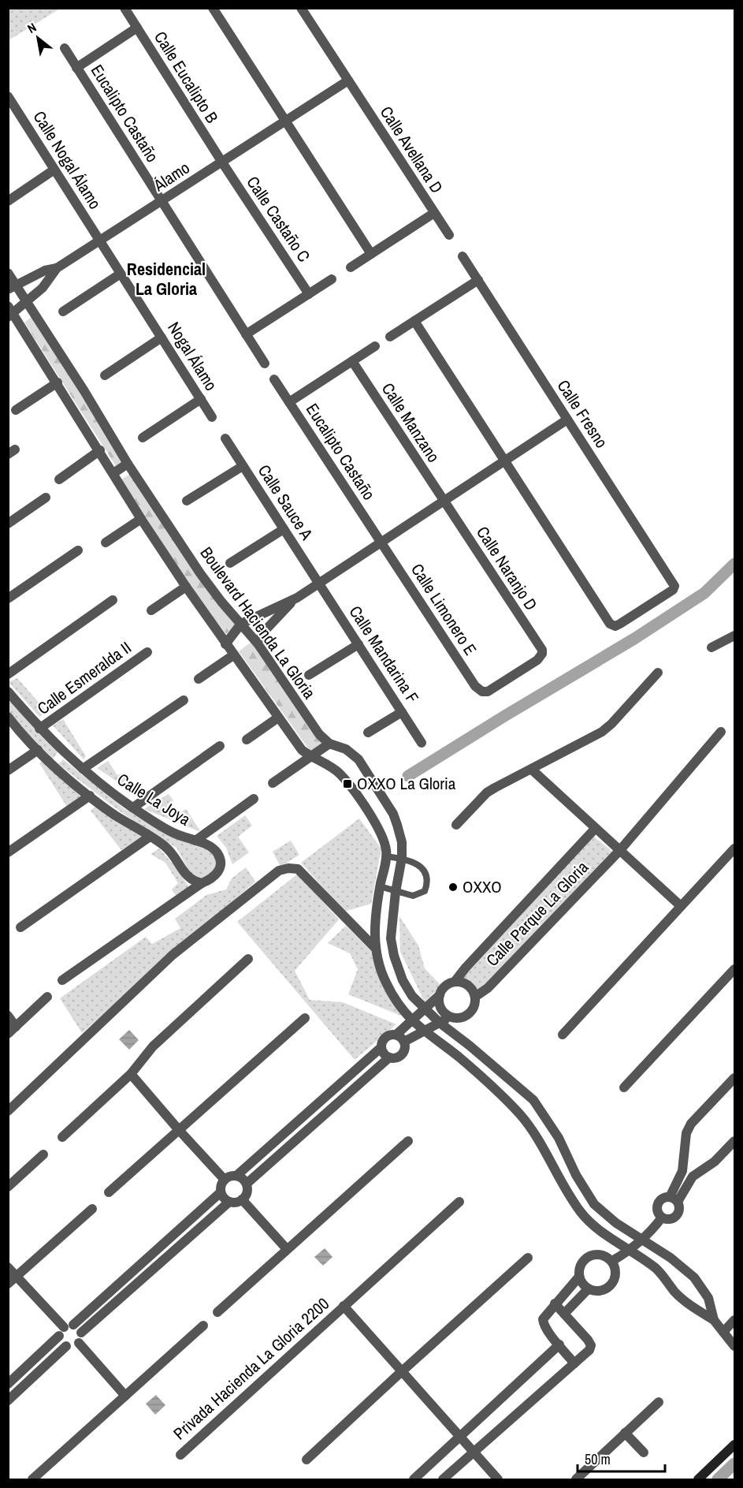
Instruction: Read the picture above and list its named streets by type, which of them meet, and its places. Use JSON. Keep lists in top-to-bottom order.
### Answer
{
  "streets": {
    "street": [
      "Calle Eucalipto B",
      "Eucalipto Castaño",
      "Calle Avellana D",
      "Calle Nogal Álamo",
      "Álamo",
      "Calle Castaño C",
      "Nogal Álamo",
      "Calle Fresno",
      "Calle Manzano",
      "Calle Sauce A",
      "Calle Naranjo D",
      "Calle Limonero E",
      "Boulevard Hacienda La Gloria",
      "Calle Mandarina F",
      "Calle Esmeralda II",
      "Calle La Joya",
      "Calle Parque La Gloria",
      "Privada Hacienda La Gloria 2200"
    ]
  },
  "crossings": [
    ["Calle Eucalipto B", "Álamo"],
    ["Calle Eucalipto B", "Calle Castaño C"],
    ["Eucalipto Castaño", "Álamo"],
    ["Eucalipto Castaño", "Calle Limonero E"],
    ["Calle Avellana D", "Álamo"],
    ["Calle Nogal Álamo", "Álamo"],
    ["Calle Nogal Álamo", "Nogal Álamo"],
    ["Álamo", "Calle Castaño C"],
    ["Álamo", "Nogal Álamo"],
    ["Álamo", "Boulevard Hacienda La Gloria"],
    ["Calle Manzano", "Calle Naranjo D"],
    ["Calle Sauce A", "Calle Mandarina F"],
    ["Calle Naranjo D", "Calle Limonero E"],
    ["Calle Esmeralda II", "Calle La Joya"]
  ],
  "districts": ["Residencial La Gloria"],
  "places": {
    "transit": ["OXXO La Gloria"],
    "other": ["OXXO"]
  },
  "scale_bar": "50 m",
  "north": "top left"
}
